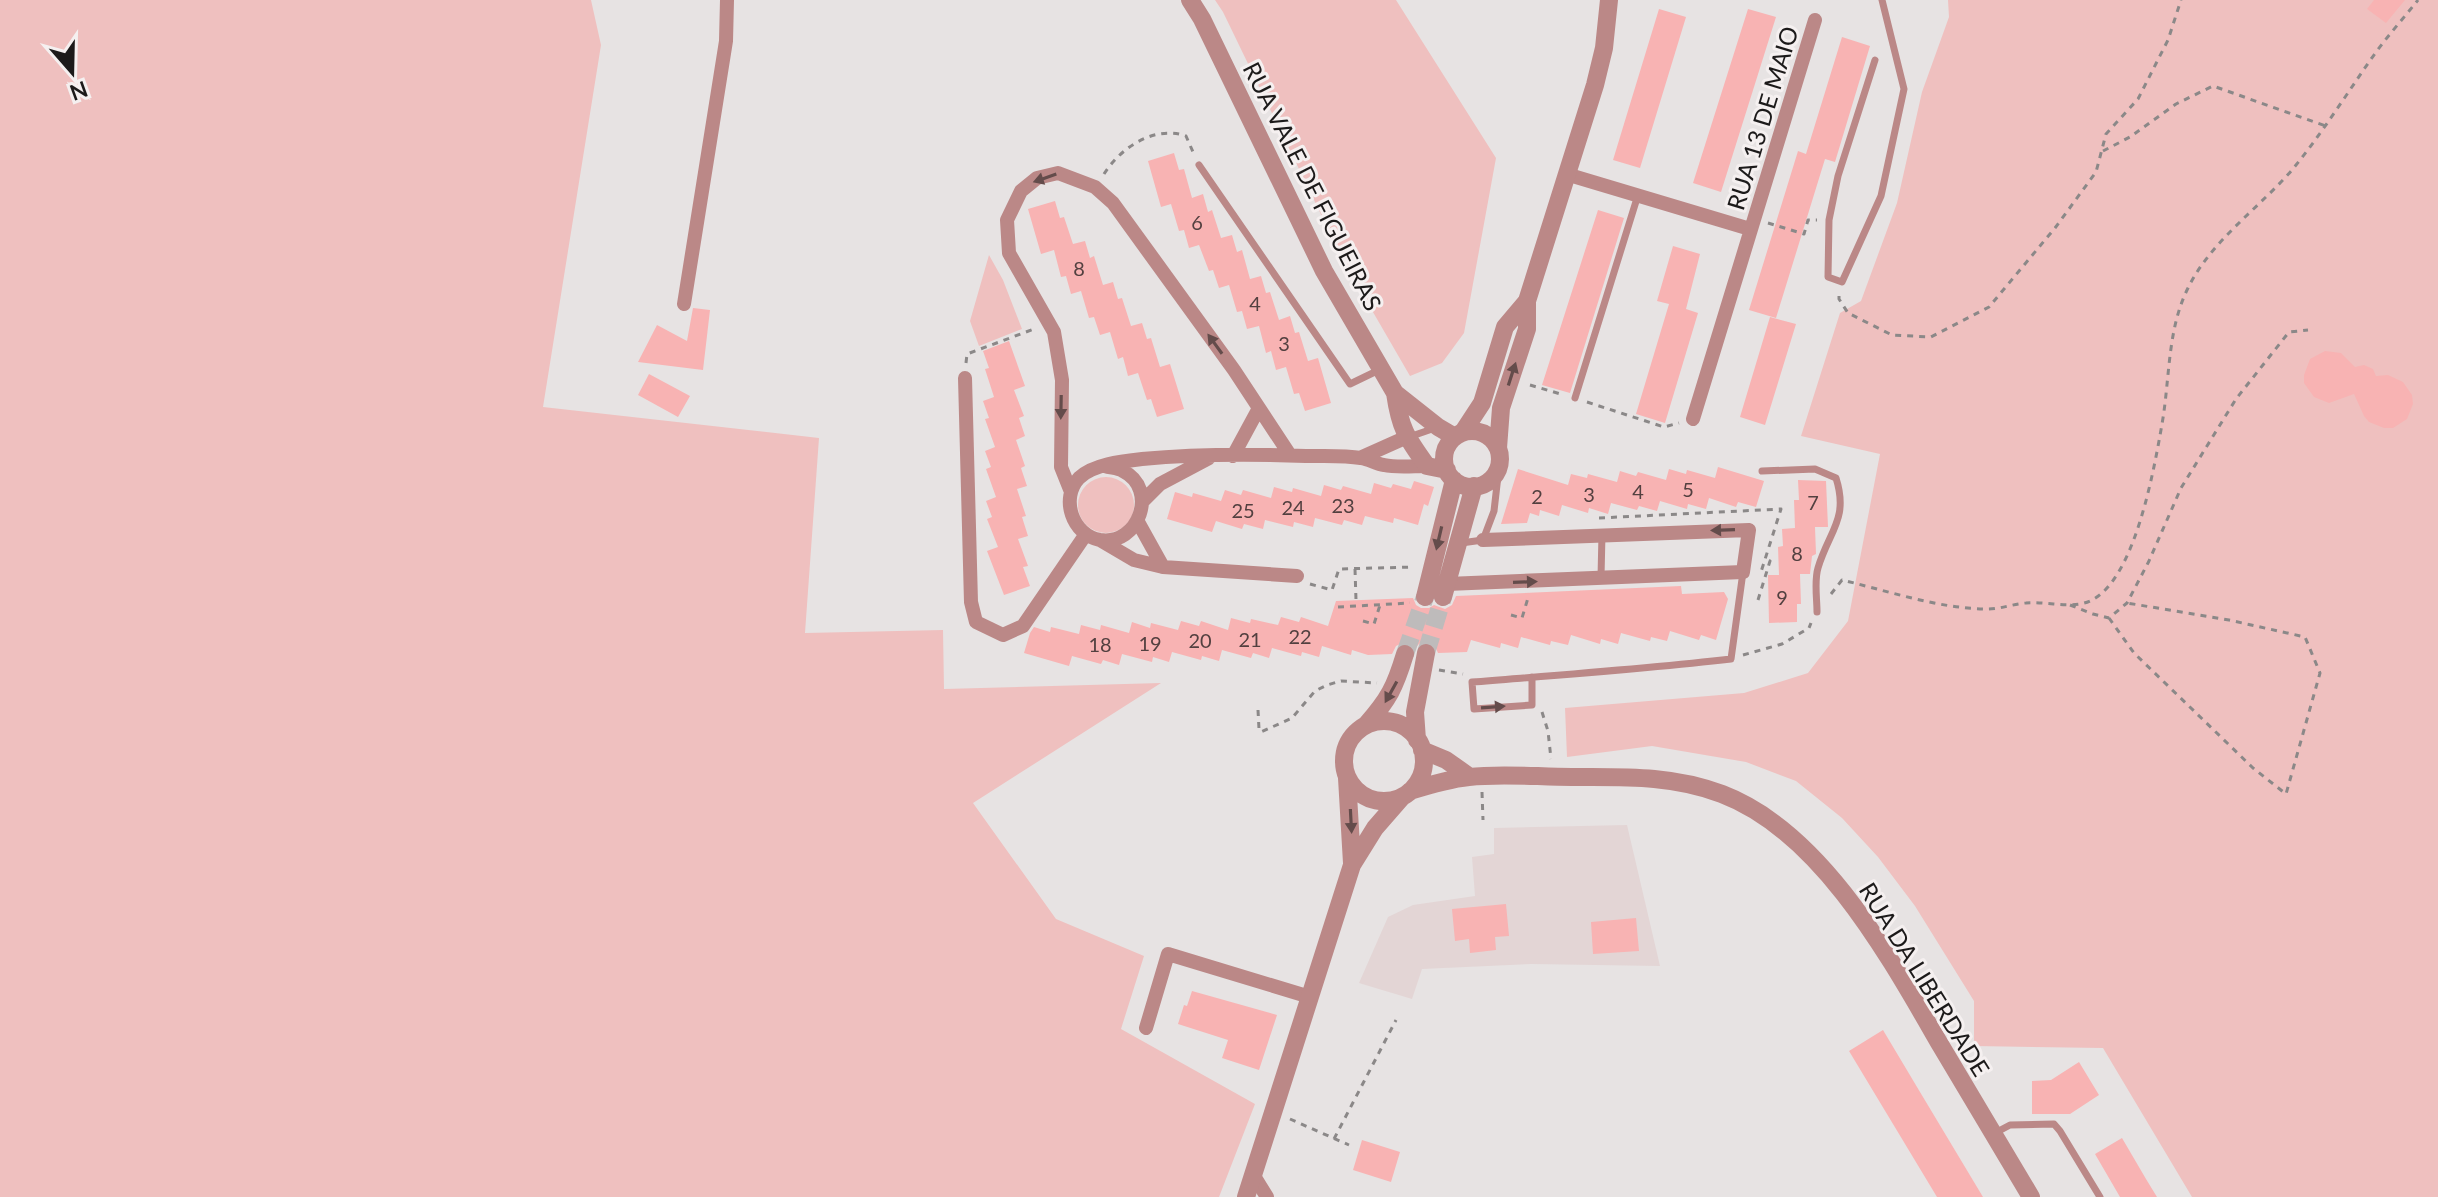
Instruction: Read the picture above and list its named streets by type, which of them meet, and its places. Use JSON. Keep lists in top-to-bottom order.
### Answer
{
  "streets": {
    "street": ["RUA 13 DE MAIO", "RUA VALE DE FIGUEIRAS", "RUA DA LIBERDADE"]
  },
  "house_numbers": [
    "6",
    "8",
    "4",
    "3",
    "5",
    "4",
    "3",
    "2",
    "7",
    "23",
    "24",
    "25",
    "8",
    "9",
    "22",
    "21",
    "20",
    "19",
    "18"
  ],
  "north": "bottom"
}
